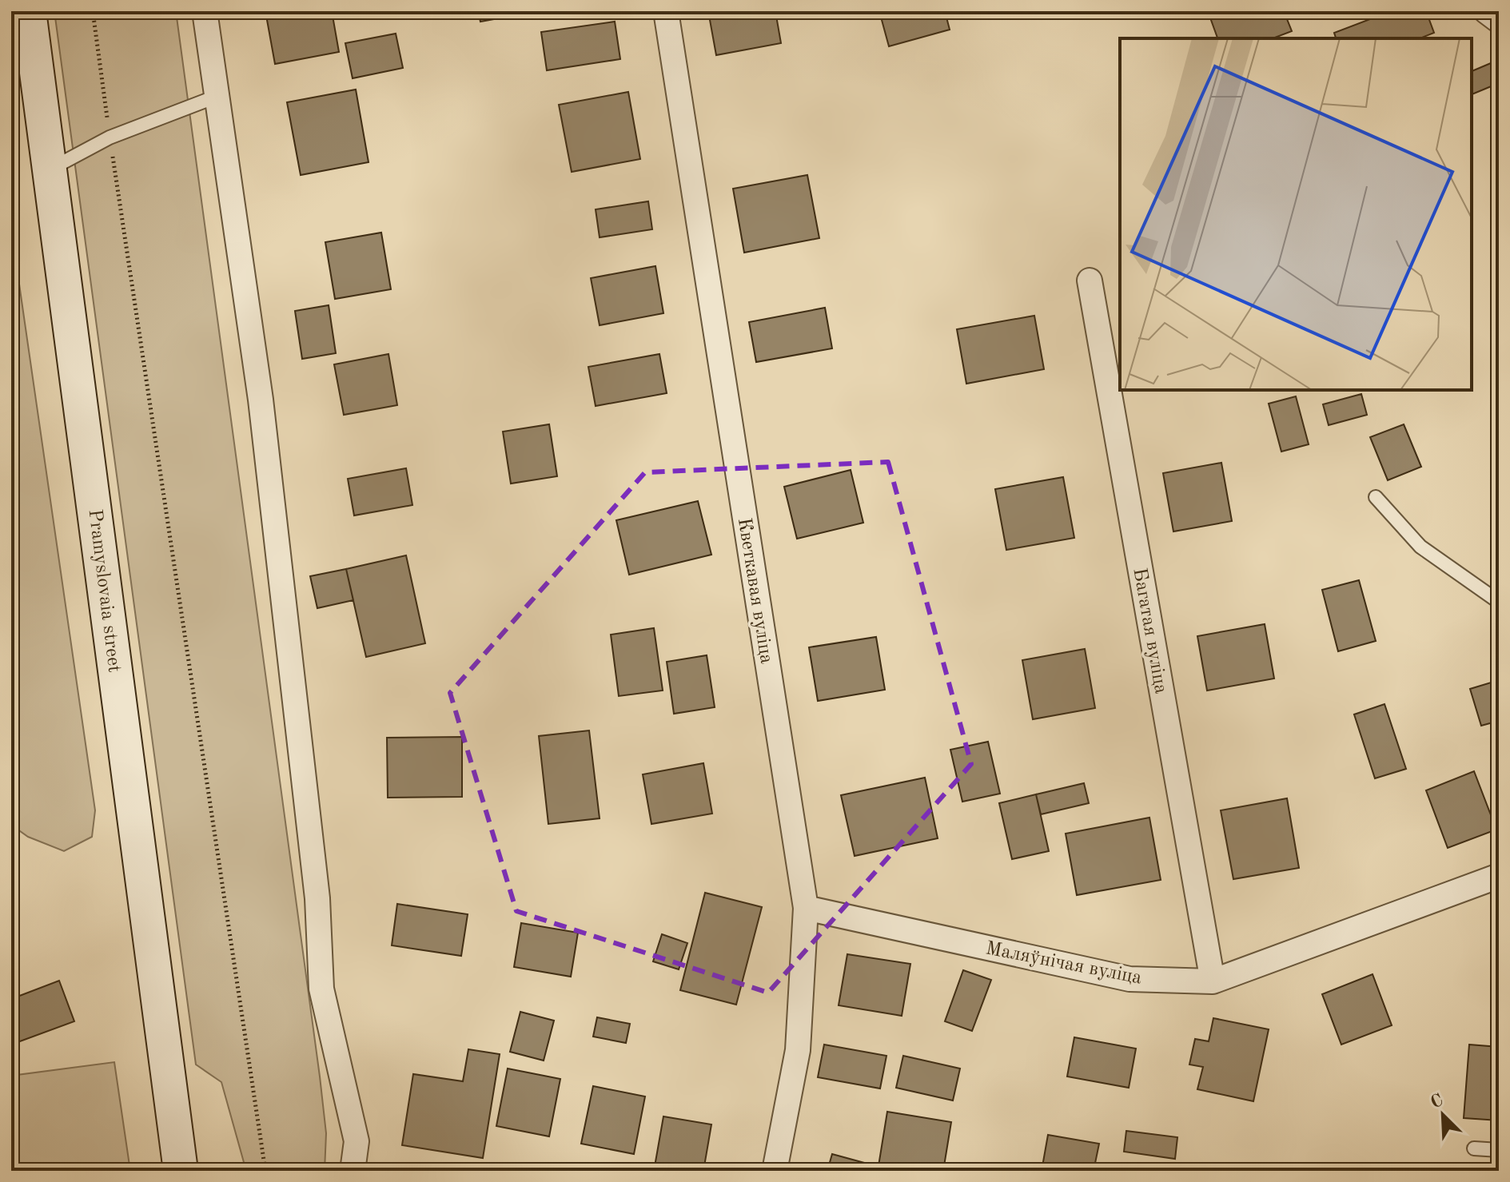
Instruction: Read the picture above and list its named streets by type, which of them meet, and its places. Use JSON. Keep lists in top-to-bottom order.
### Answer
{
  "streets": {
    "main road": ["Pramyslovaia street"],
    "street": ["Кветкавая вуліца", "Багатая вуліца", "Маляўнічая вуліца"]
  },
  "crossings": [
    ["Кветкавая вуліца", "Маляўнічая вуліца"],
    ["Багатая вуліца", "Маляўнічая вуліца"]
  ],
  "north": "top left"
}
